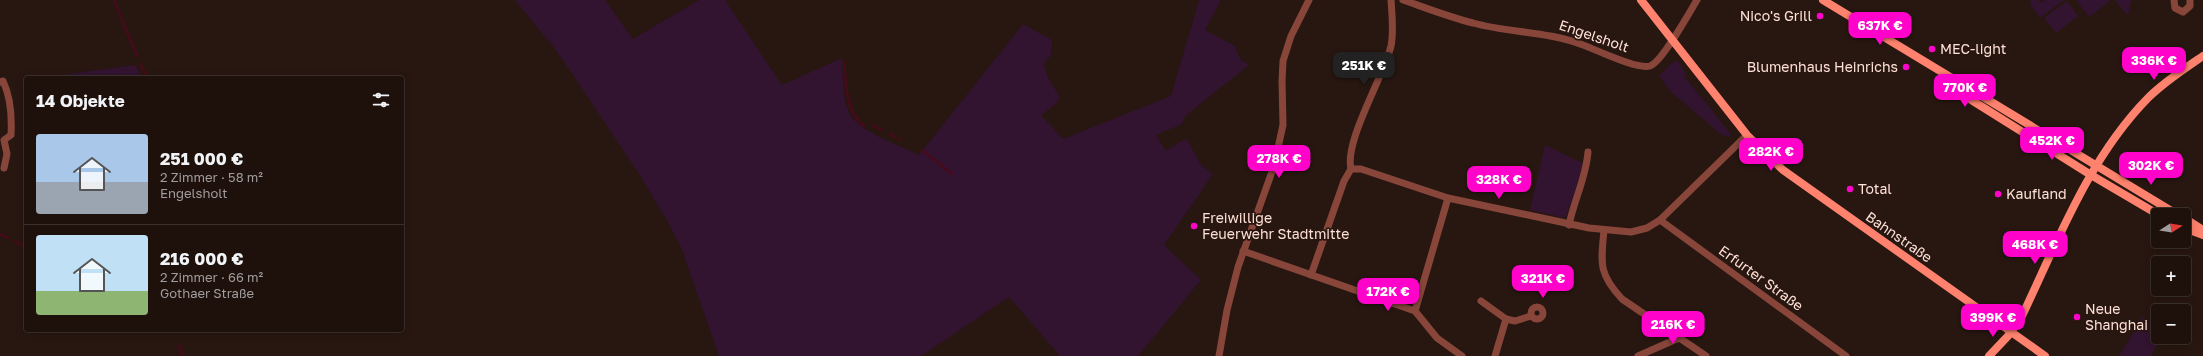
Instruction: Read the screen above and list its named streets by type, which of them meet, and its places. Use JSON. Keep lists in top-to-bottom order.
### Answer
{
  "streets": {
    "main road": ["Bahnstraße"],
    "street": ["Engelsholt", "Erfurter Straße"]
  },
  "crossings": [
    ["Engelsholt", "Bahnstraße"]
  ],
  "places": [
    "Nico's Grill",
    "MEC-light",
    "Blumenhaus Heinrichs",
    "Total",
    "Kaufland",
    "Freiwillige Feuerwehr Stadtmitte",
    "Neue Shanghai"
  ],
  "north": "right",
  "page": {
    "price": [
      "637K €",
      "336K €",
      "251K €",
      "770K €",
      "452K €",
      "282K €",
      "278K €",
      "302K €",
      "328K €",
      "468K €",
      "321K €",
      "172K €",
      "399K €",
      "216K €"
    ],
    "heading": "14 Objekte",
    "list": [
      {
        "name": "251 000 €",
        "note": "2 Zimmer · 58 m² · Engelsholt"
      },
      {
        "name": "216 000 €",
        "note": "2 Zimmer · 66 m² · Gothaer Straße"
      }
    ],
    "map_buttons": ["+", "−"]
  }
}
